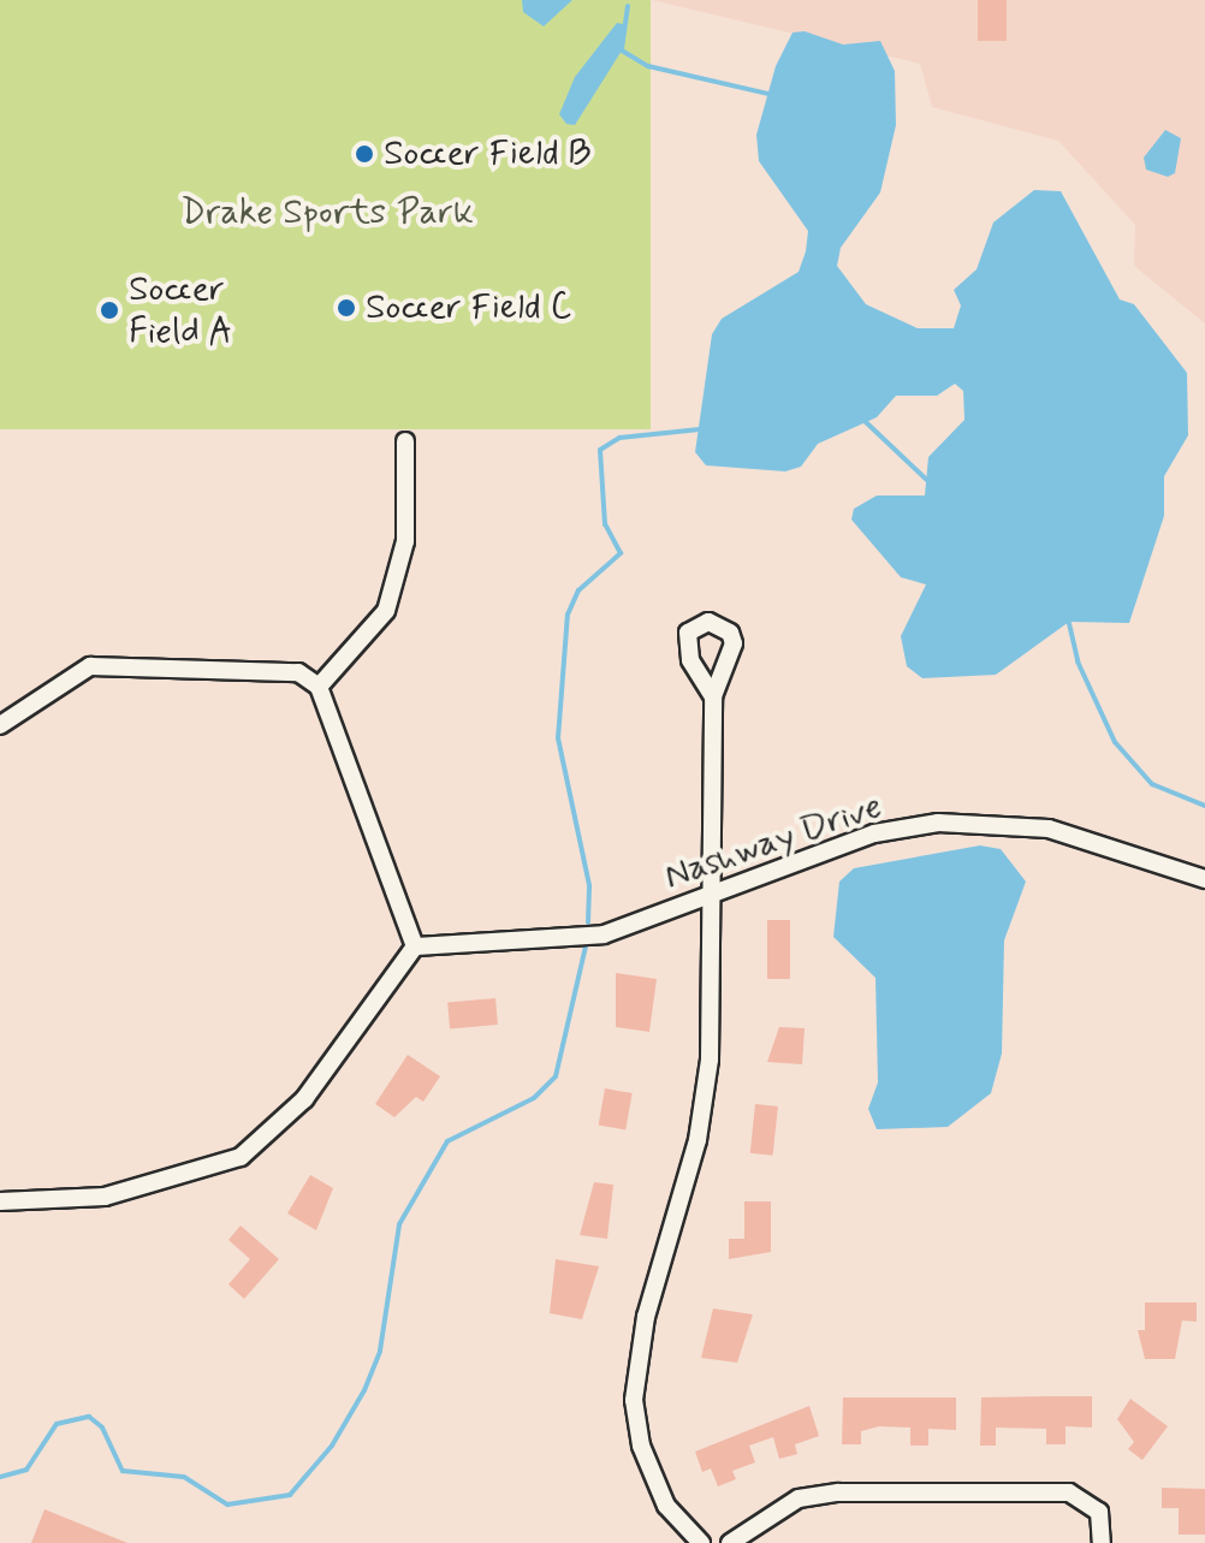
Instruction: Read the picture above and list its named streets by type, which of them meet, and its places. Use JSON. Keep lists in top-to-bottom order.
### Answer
{
  "streets": {
    "street": ["Nashway Drive"]
  },
  "parks": ["Drake Sports Park"],
  "places": ["Soccer Field B", "Soccer Field C", "Soccer Field A"]
}
